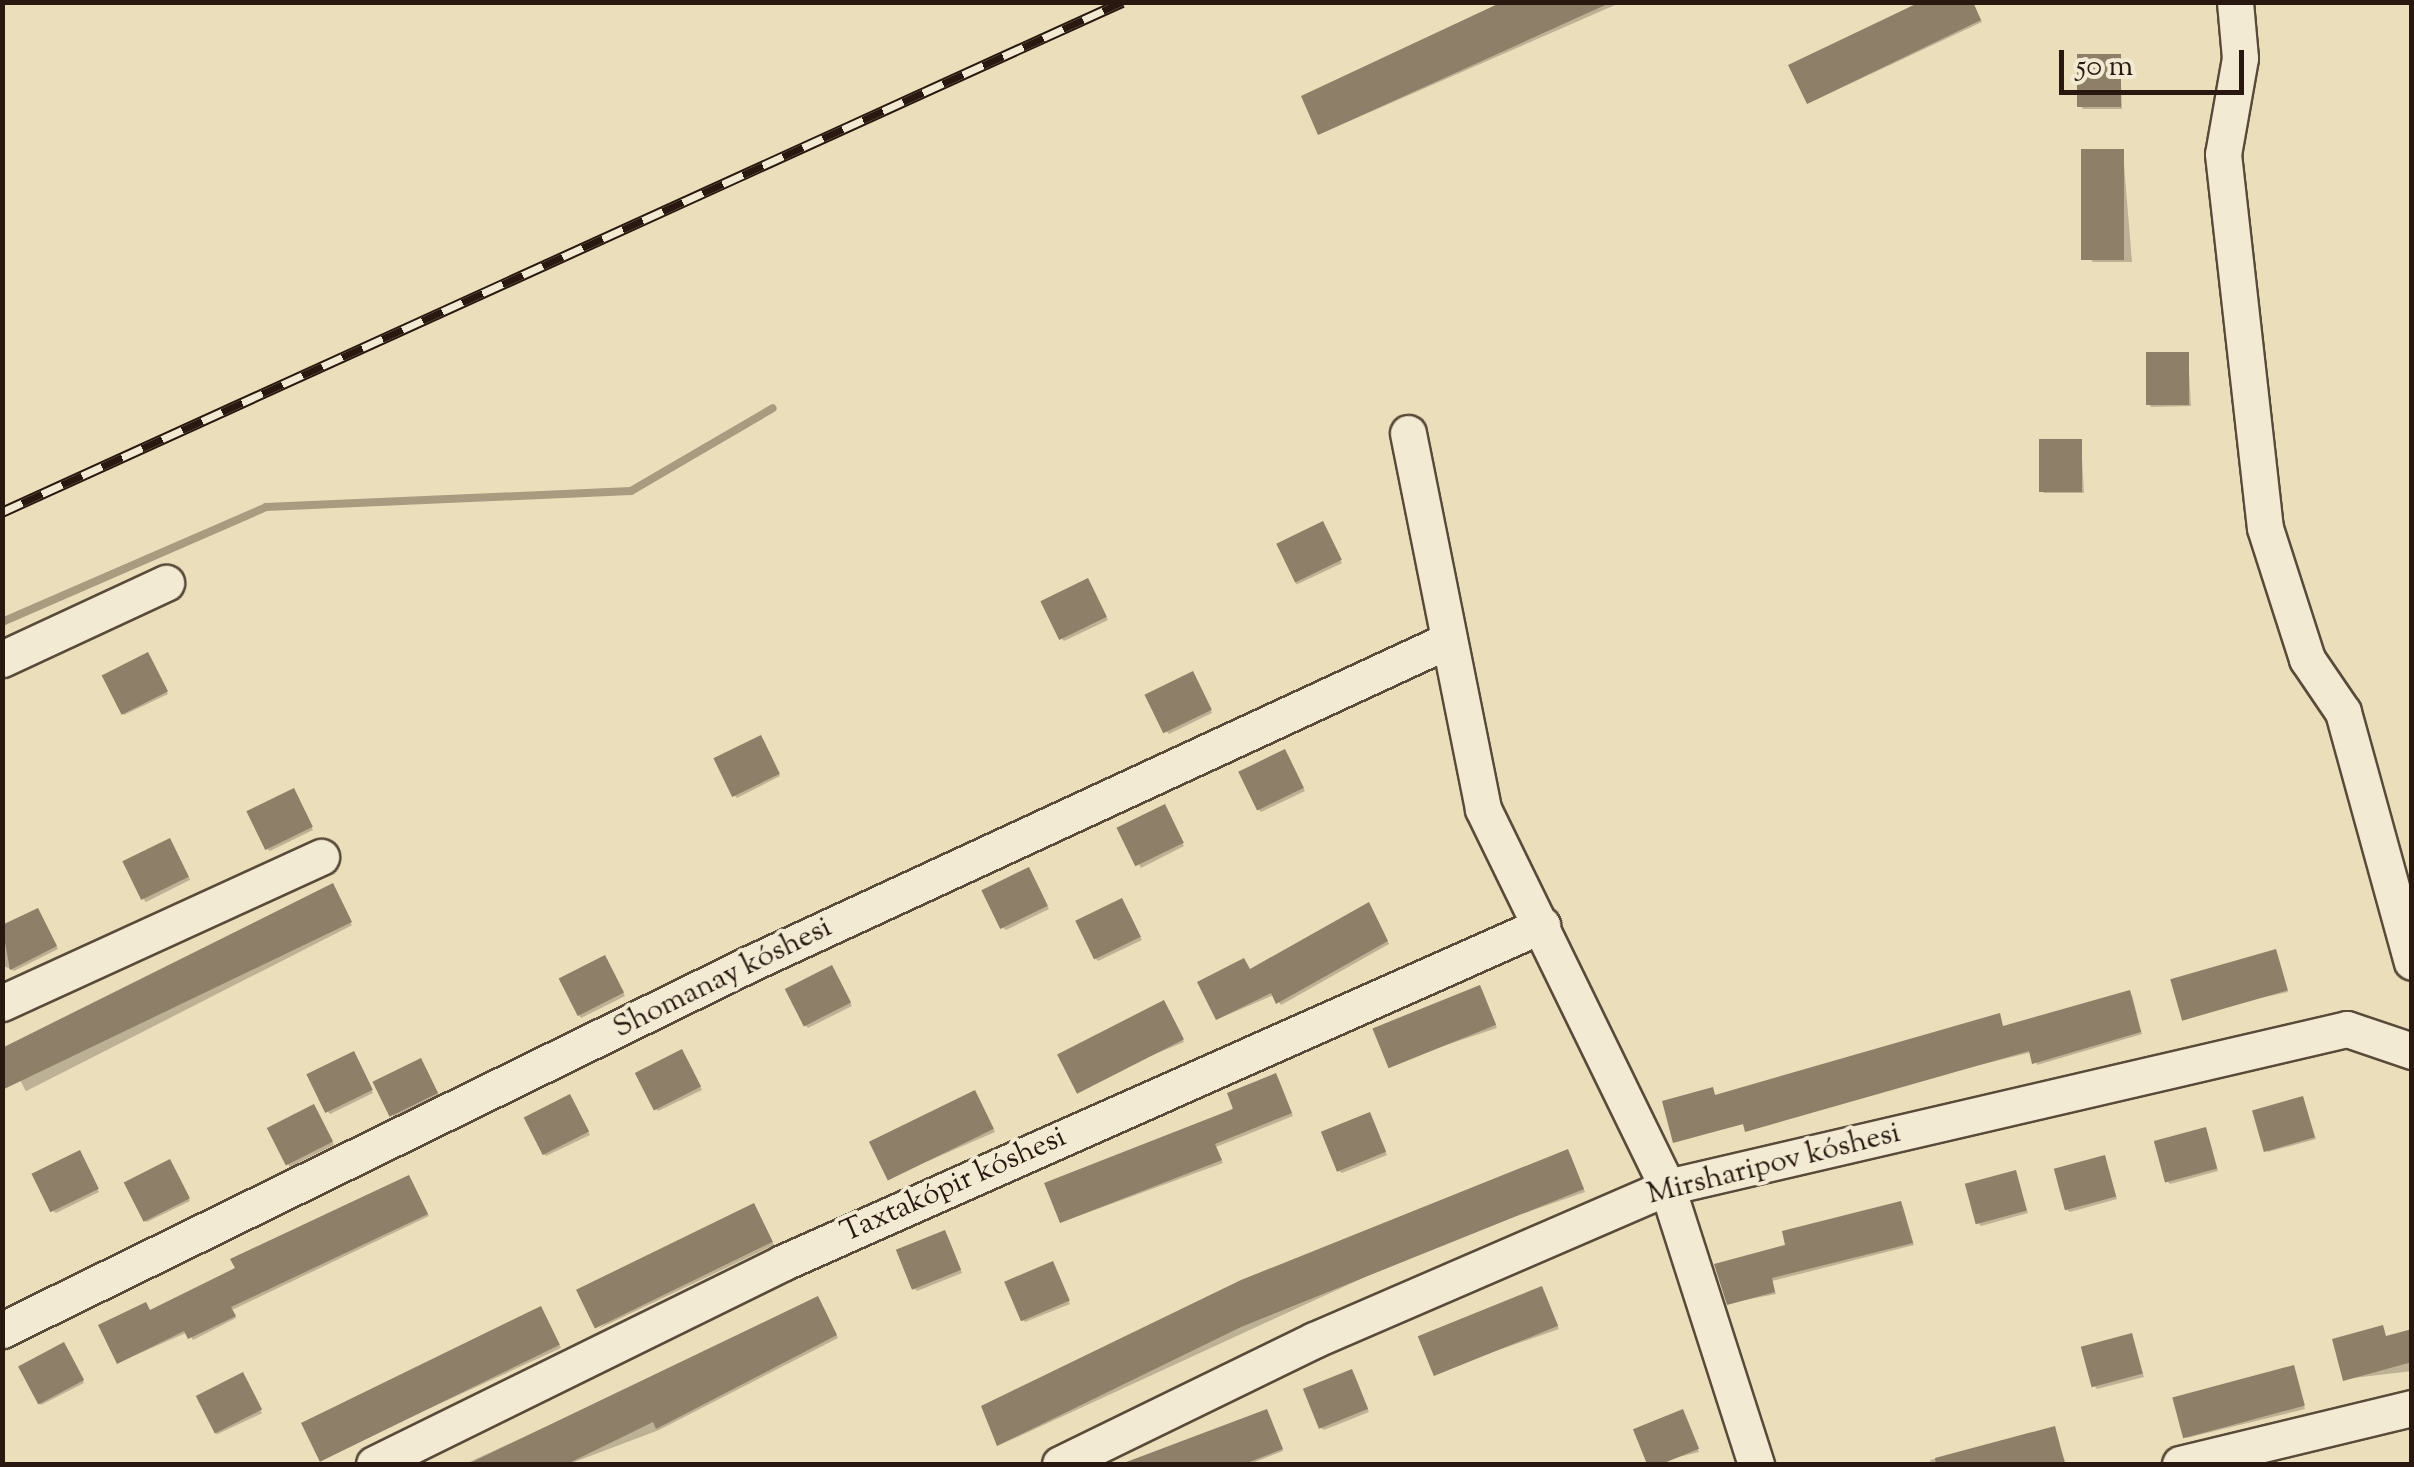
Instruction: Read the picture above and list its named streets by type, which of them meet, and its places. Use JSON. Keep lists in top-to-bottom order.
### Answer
{
  "streets": {
    "street": ["Shomanay kóshesi", "Mirsharipov kóshesi", "Taxtakópir kóshesi"]
  },
  "scale_bar": "50 m"
}
